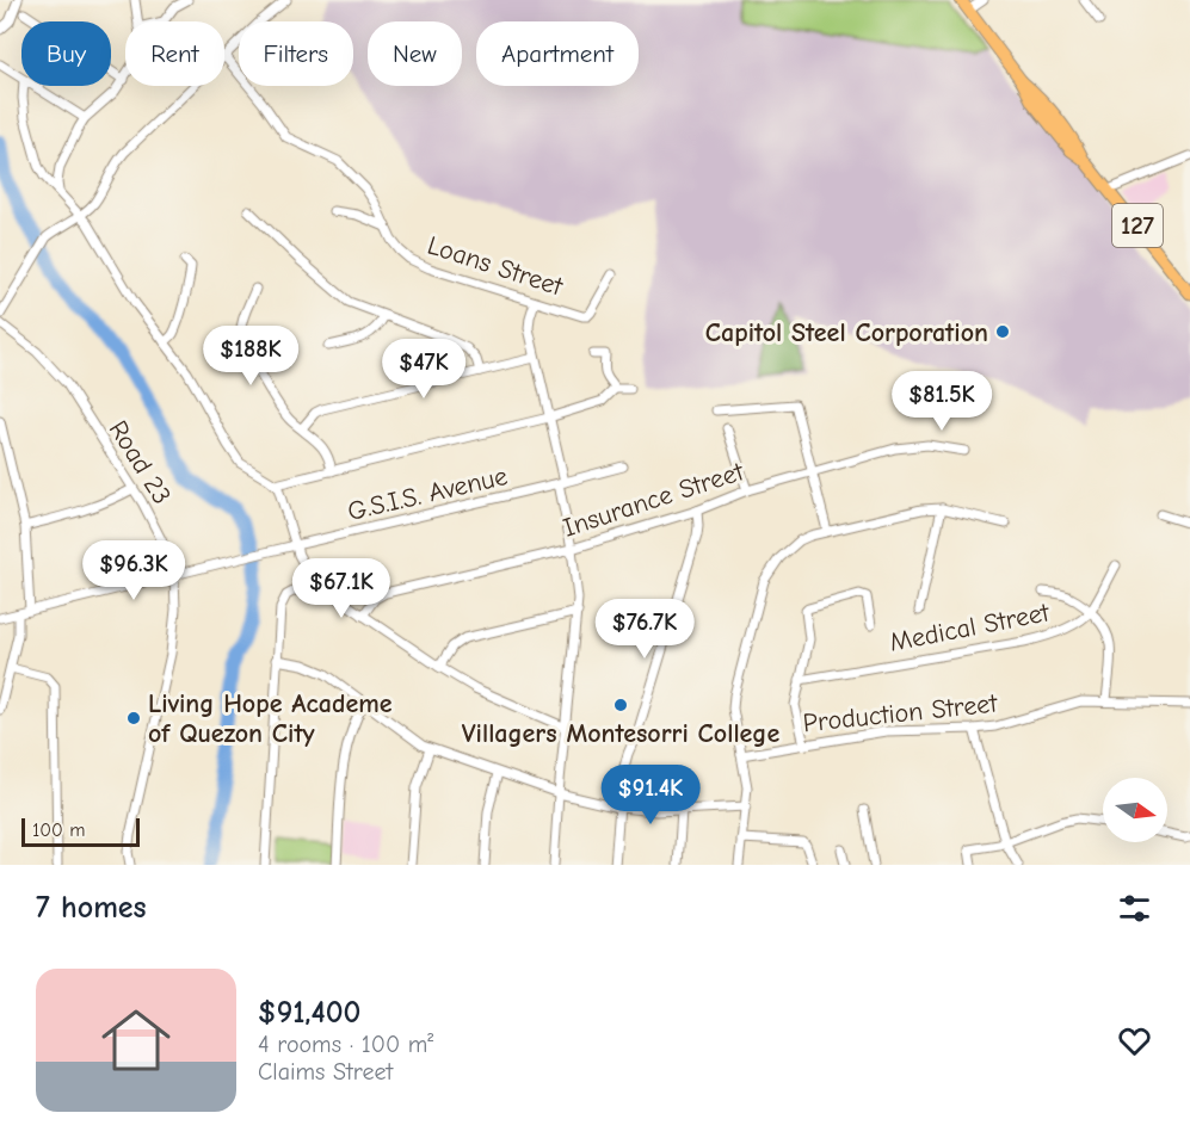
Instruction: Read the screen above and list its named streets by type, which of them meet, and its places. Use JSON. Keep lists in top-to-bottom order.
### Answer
{
  "streets": {
    "main road": ["127"],
    "street": [
      "Loans Street",
      "Road 23",
      "G.S.I.S. Avenue",
      "Insurance Street",
      "Medical Street",
      "Production Street"
    ]
  },
  "crossings": [
    ["Road 23", "G.S.I.S. Avenue"]
  ],
  "places": ["Capitol Steel Corporation", "Villagers Montesorri College", "Living Hope Academe of Quezon City"],
  "scale_bar": "100 m",
  "north": "right",
  "page": {
    "chip": [
      "Buy",
      "Rent",
      "Filters",
      "New",
      "Apartment"
    ],
    "price": [
      "$188K",
      "$47K",
      "$81.5K",
      "$96.3K",
      "$67.1K",
      "$76.7K",
      "$91.4K"
    ],
    "scale": "100 m",
    "heading": "7 homes",
    "list": [
      {
        "name": "$91,400",
        "note": "4 rooms · 100 m² · Claims Street"
      }
    ]
  }
}
